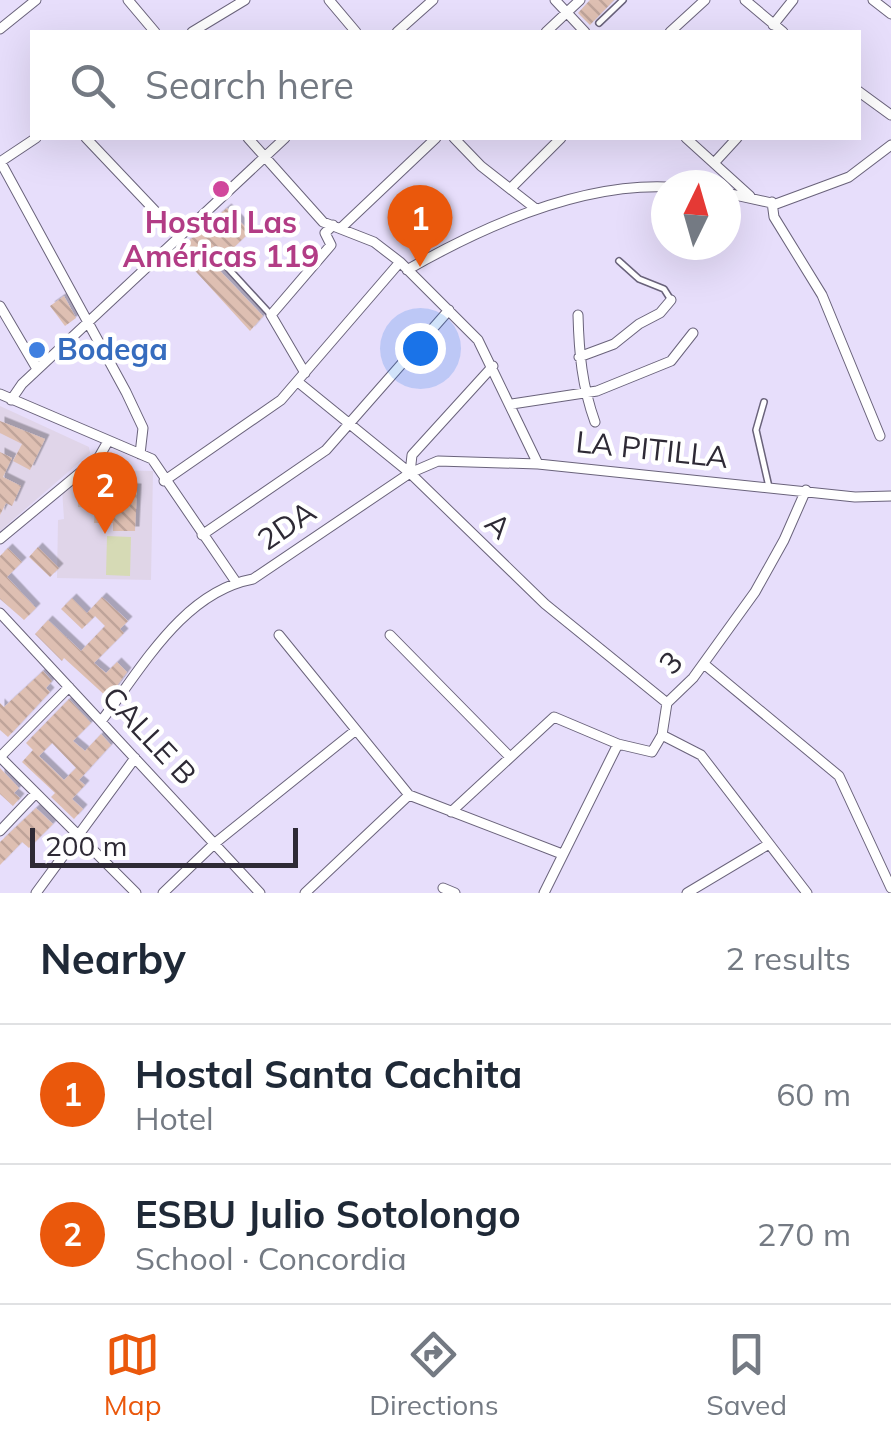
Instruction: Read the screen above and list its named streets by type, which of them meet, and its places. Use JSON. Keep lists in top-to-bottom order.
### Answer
{
  "streets": {
    "street": [
      "LA PITILLA",
      "2DA",
      "A",
      "3",
      "CALLE B"
    ]
  },
  "crossings": [
    ["LA PITILLA", "2DA"],
    ["LA PITILLA", "A"],
    ["LA PITILLA", "3"],
    ["2DA", "A"],
    ["2DA", "CALLE B"],
    ["A", "3"]
  ],
  "places": ["Hostal Las Américas 119", "Bodega"],
  "scale_bar": "200 m",
  "north": "top",
  "page": {
    "search": "Search here",
    "pins": ["1", "2"],
    "scale": "200 m",
    "heading": ["Nearby", "2 results"],
    "list": [
      {
        "mark": "1",
        "name": "Hostal Santa Cachita",
        "note": "Hotel",
        "value": "60 m"
      },
      {
        "mark": "2",
        "name": "ESBU Julio Sotolongo",
        "note": "School · Concordia",
        "value": "270 m"
      }
    ],
    "nav": ["Map", "Directions", "Saved"]
  }
}
